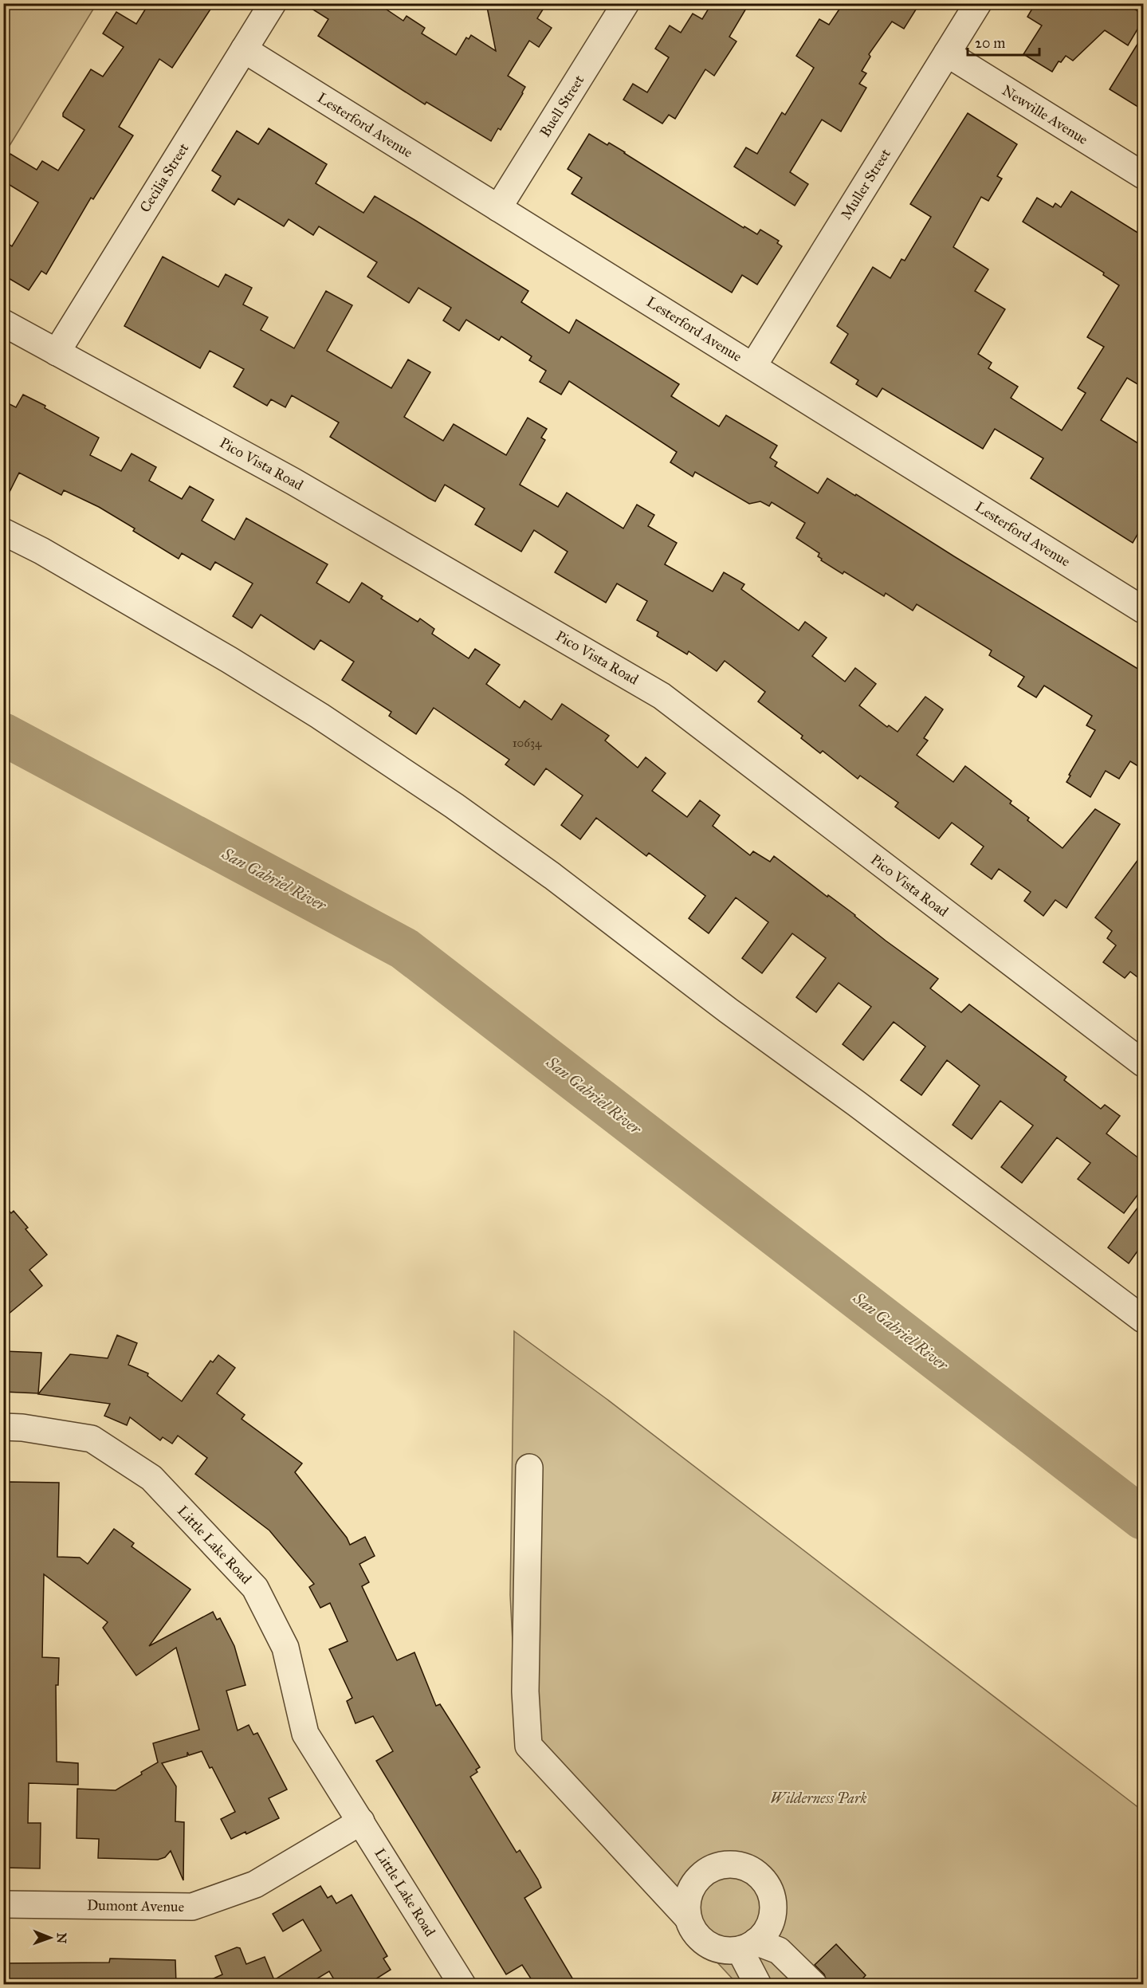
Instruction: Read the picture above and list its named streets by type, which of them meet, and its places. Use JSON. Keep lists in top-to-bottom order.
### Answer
{
  "streets": {
    "street": [
      "Buell Street",
      "Newville Avenue",
      "Lesterford Avenue",
      "Cecilia Street",
      "Muller Street",
      "Pico Vista Road",
      "Little Lake Road",
      "Dumont Avenue"
    ]
  },
  "crossings": [
    ["Buell Street", "Lesterford Avenue"],
    ["Newville Avenue", "Muller Street"],
    ["Lesterford Avenue", "Cecilia Street"],
    ["Lesterford Avenue", "Muller Street"],
    ["Cecilia Street", "Pico Vista Road"],
    ["Little Lake Road", "Dumont Avenue"]
  ],
  "water": ["San Gabriel River"],
  "parks": ["Wilderness Park"],
  "house_numbers": ["10634"],
  "scale_bar": "20 m",
  "north": "right"
}
